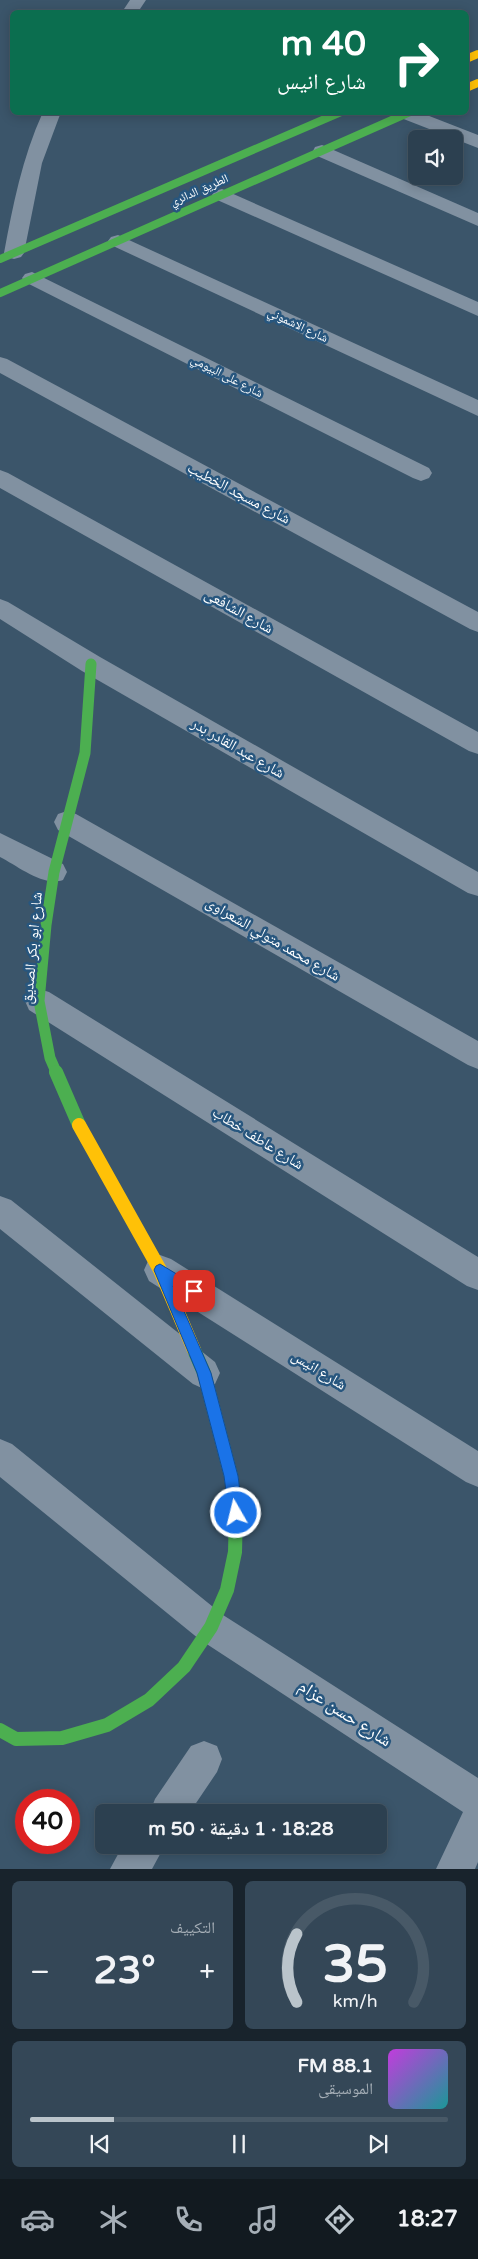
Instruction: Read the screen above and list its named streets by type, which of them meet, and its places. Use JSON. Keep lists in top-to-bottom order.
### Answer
{
  "streets": {
    "main road": ["الطريق الدائري", "شارع ابو بكر الصديق"],
    "street": [
      "شارع الاشموني",
      "شارع على البيومي",
      "شارع مسجد الخطيب",
      "شارع الشافعى",
      "شارع عبد القادر بدر",
      "شارع محمد متولي الشعراوى",
      "شارع عاطف خطاب",
      "شارع انيس",
      "شارع حسن عزام"
    ]
  },
  "crossings": [
    ["الطريق الدائري", "شارع الاشموني"],
    ["الطريق الدائري", "شارع على البيومي"],
    ["شارع عبد القادر بدر", "شارع ابو بكر الصديق"],
    ["شارع محمد متولي الشعراوى", "شارع ابو بكر الصديق"],
    ["شارع ابو بكر الصديق", "شارع عاطف خطاب"],
    ["شارع ابو بكر الصديق", "شارع انيس"],
    ["شارع ابو بكر الصديق", "شارع حسن عزام"]
  ],
  "page": {
    "turn": ["40 m", "شارع انيس"],
    "limit": "40",
    "trip": "18:28 · 1 دقيقة · 50 m",
    "tile": "التكييف",
    "heat": ["−", "23°", "+"],
    "song": ["88.1 FM", "الموسيقى"],
    "tabs": "18:27",
    "gauge": ["35", "km/h"]
  }
}
